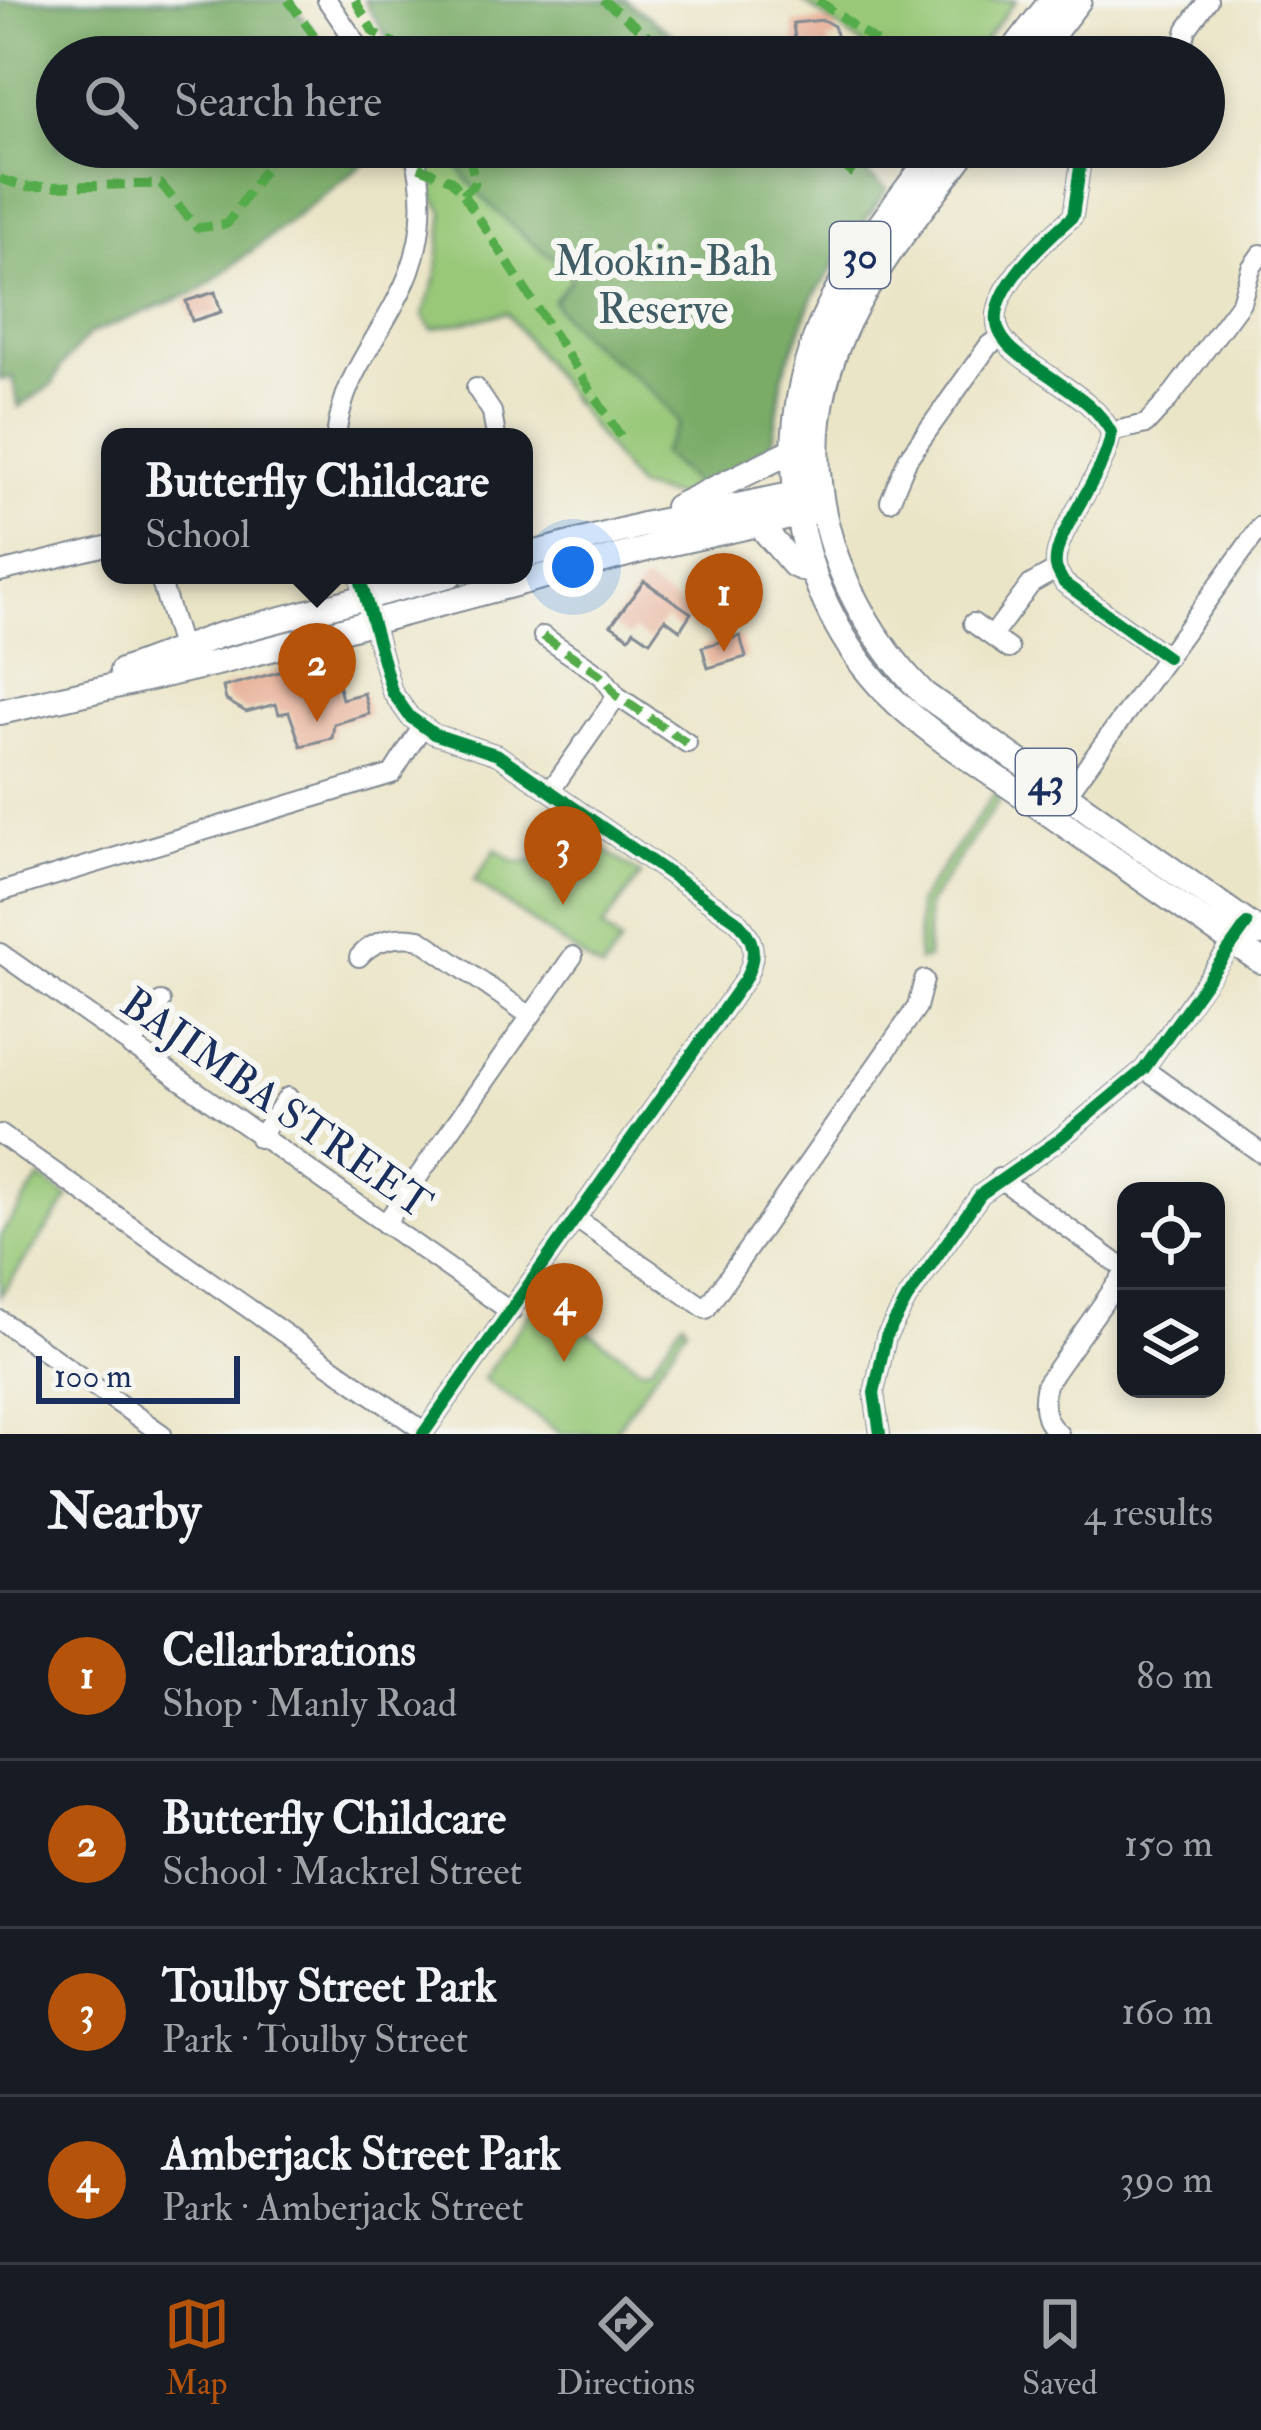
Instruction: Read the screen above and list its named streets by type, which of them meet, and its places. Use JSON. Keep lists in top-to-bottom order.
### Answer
{
  "streets": {
    "main road": ["30", "43"],
    "street": ["BAJIMBA STREET"]
  },
  "crossings": [
    ["30", "43"]
  ],
  "parks": ["Mookin-Bah Reserve"],
  "scale_bar": "100 m",
  "page": {
    "search": "Search here",
    "popup": ["Butterfly Childcare", "School"],
    "pins": [
      "1",
      "2",
      "3",
      "4"
    ],
    "scale": "100 m",
    "heading": ["Nearby", "4 results"],
    "list": [
      {
        "mark": "1",
        "name": "Cellarbrations",
        "note": "Shop · Manly Road",
        "value": "80 m"
      },
      {
        "mark": "2",
        "name": "Butterfly Childcare",
        "note": "School · Mackrel Street",
        "value": "150 m"
      },
      {
        "mark": "3",
        "name": "Toulby Street Park",
        "note": "Park · Toulby Street",
        "value": "160 m"
      },
      {
        "mark": "4",
        "name": "Amberjack Street Park",
        "note": "Park · Amberjack Street",
        "value": "390 m"
      }
    ],
    "nav": ["Map", "Directions", "Saved"]
  }
}
